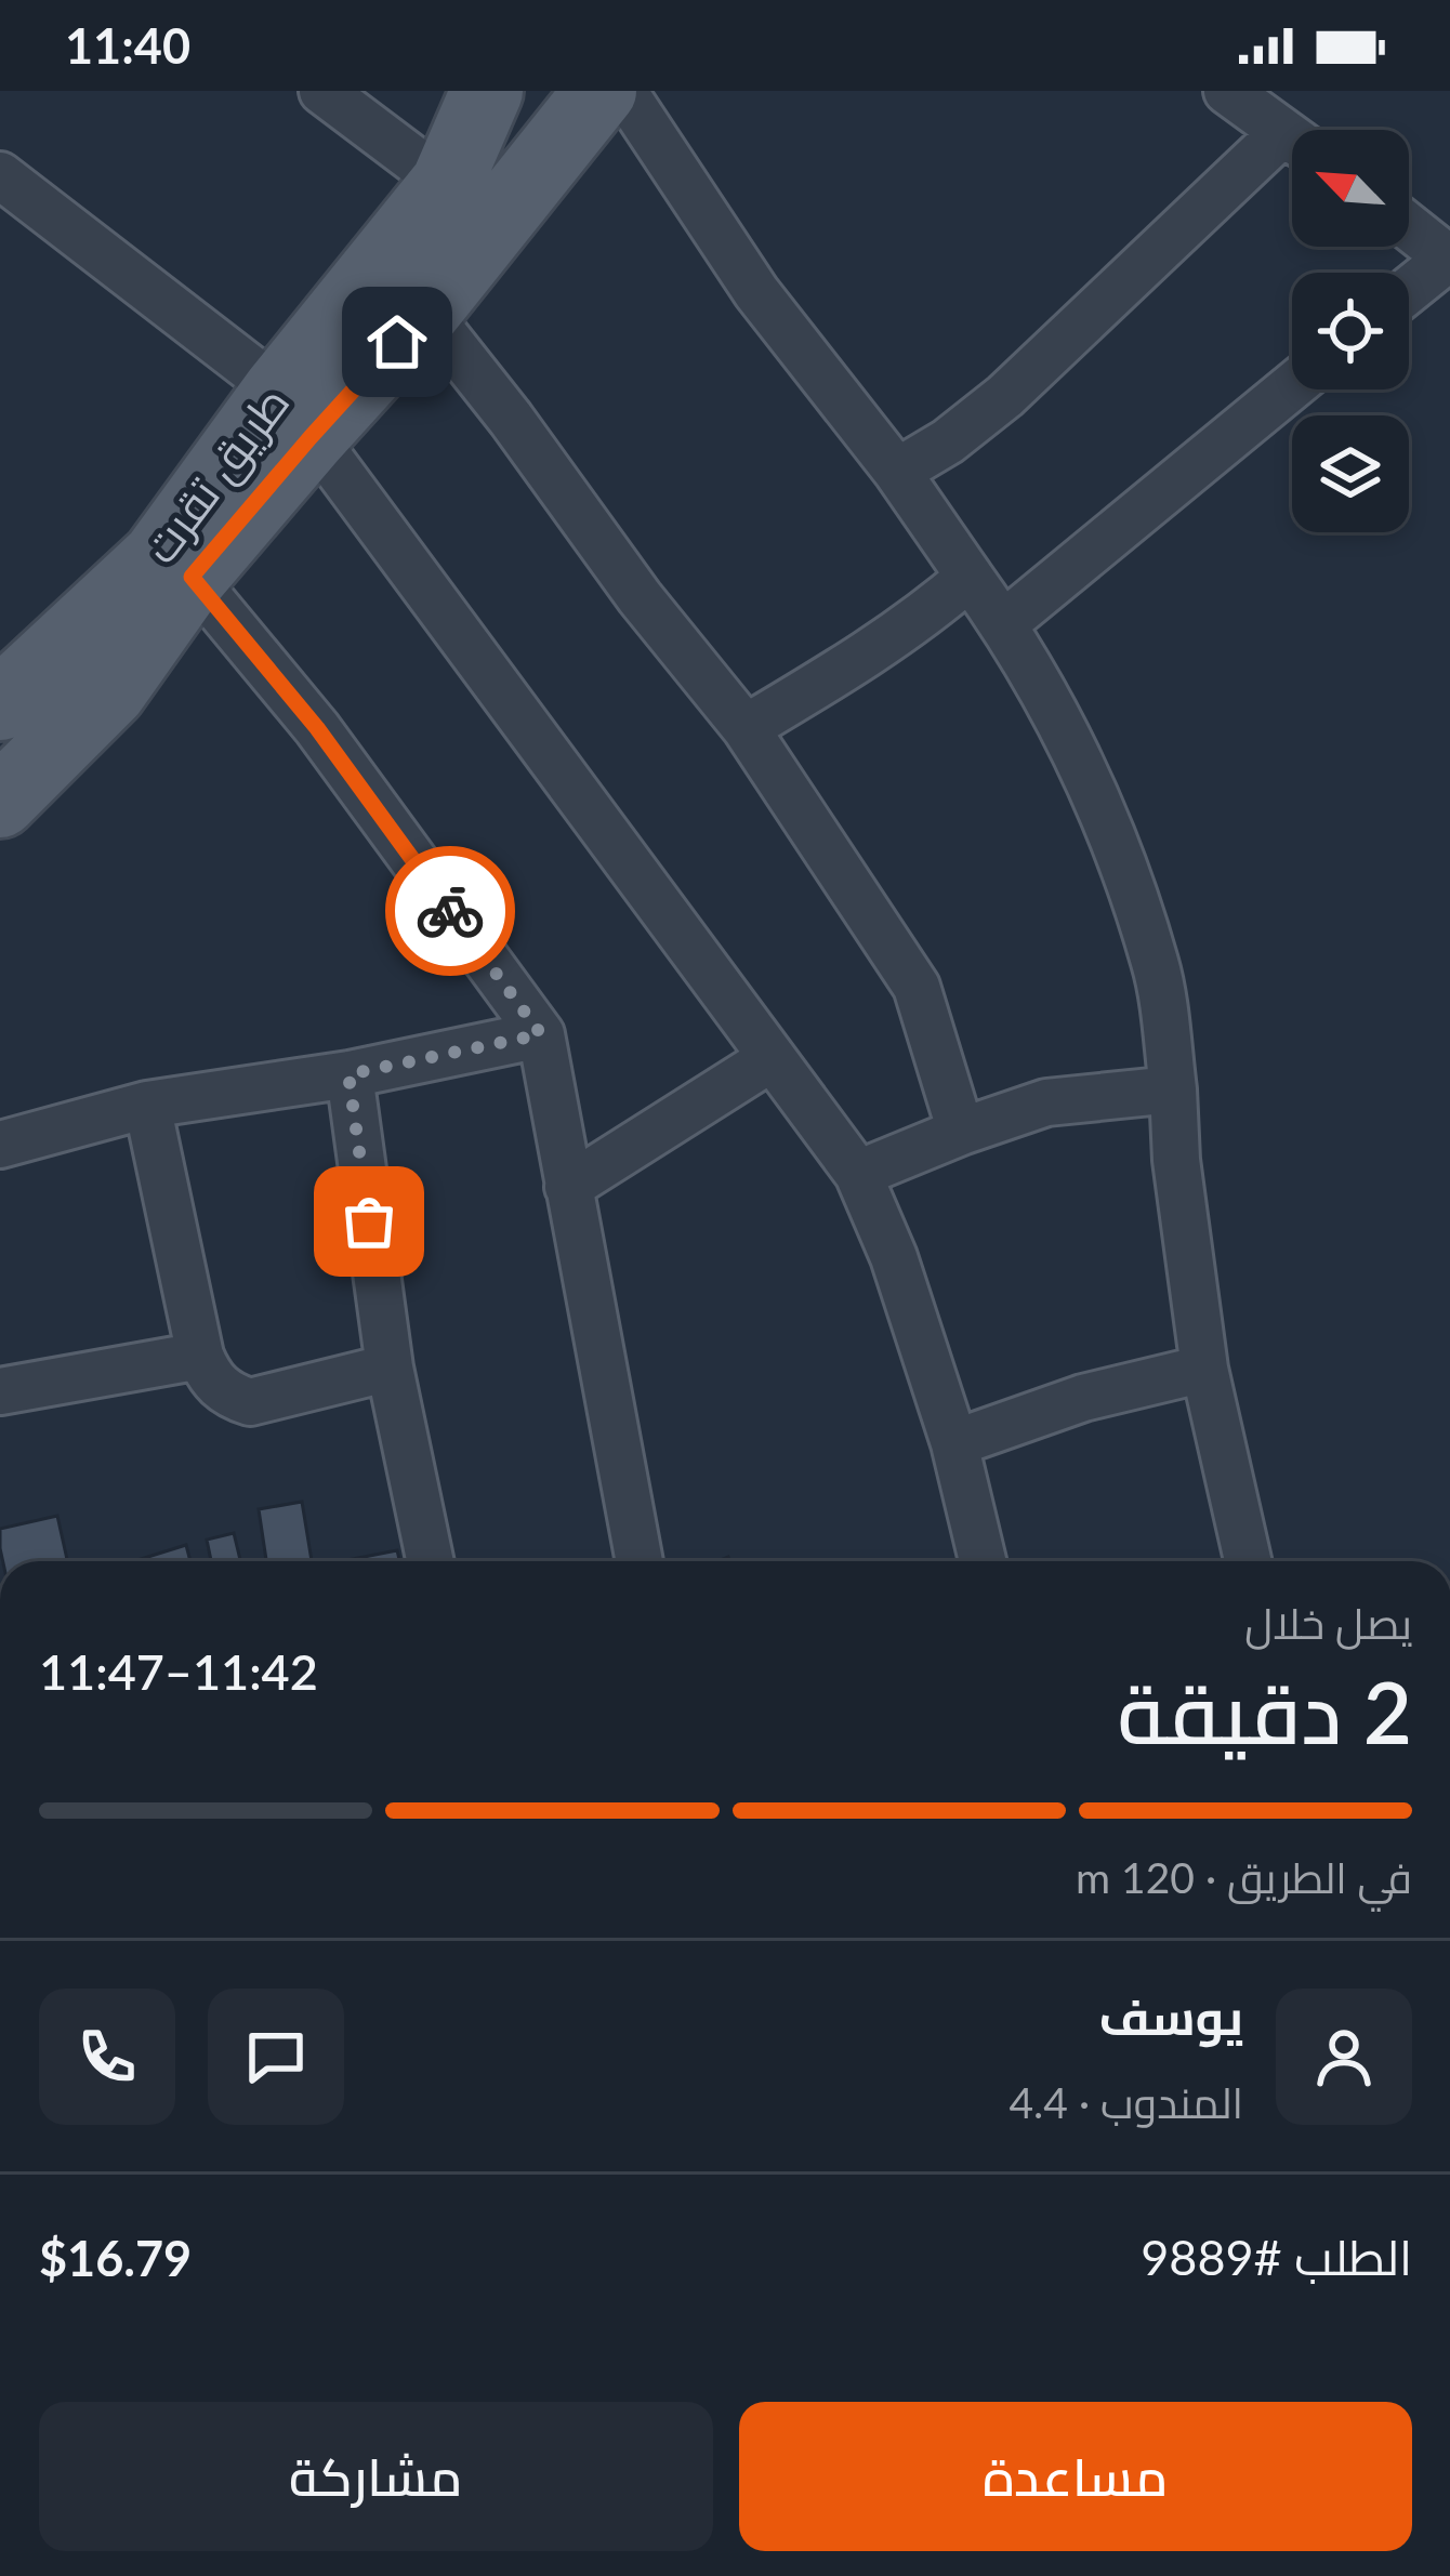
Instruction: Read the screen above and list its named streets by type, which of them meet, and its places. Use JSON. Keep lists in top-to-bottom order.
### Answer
{
  "streets": {
    "main road": ["طريق تقرت"]
  },
  "north": "top left",
  "page": {
    "status": "11:40",
    "heading": ["2 دقيقة", "يصل خلال", "11:42–11:47"],
    "panel": [
      "يوسف",
      "المندوب · 4.4",
      "الطلب #9889",
      "$16.79"
    ],
    "bar": "في الطريق · 120 m",
    "buttons": ["مساعدة", "مشاركة"]
  }
}
